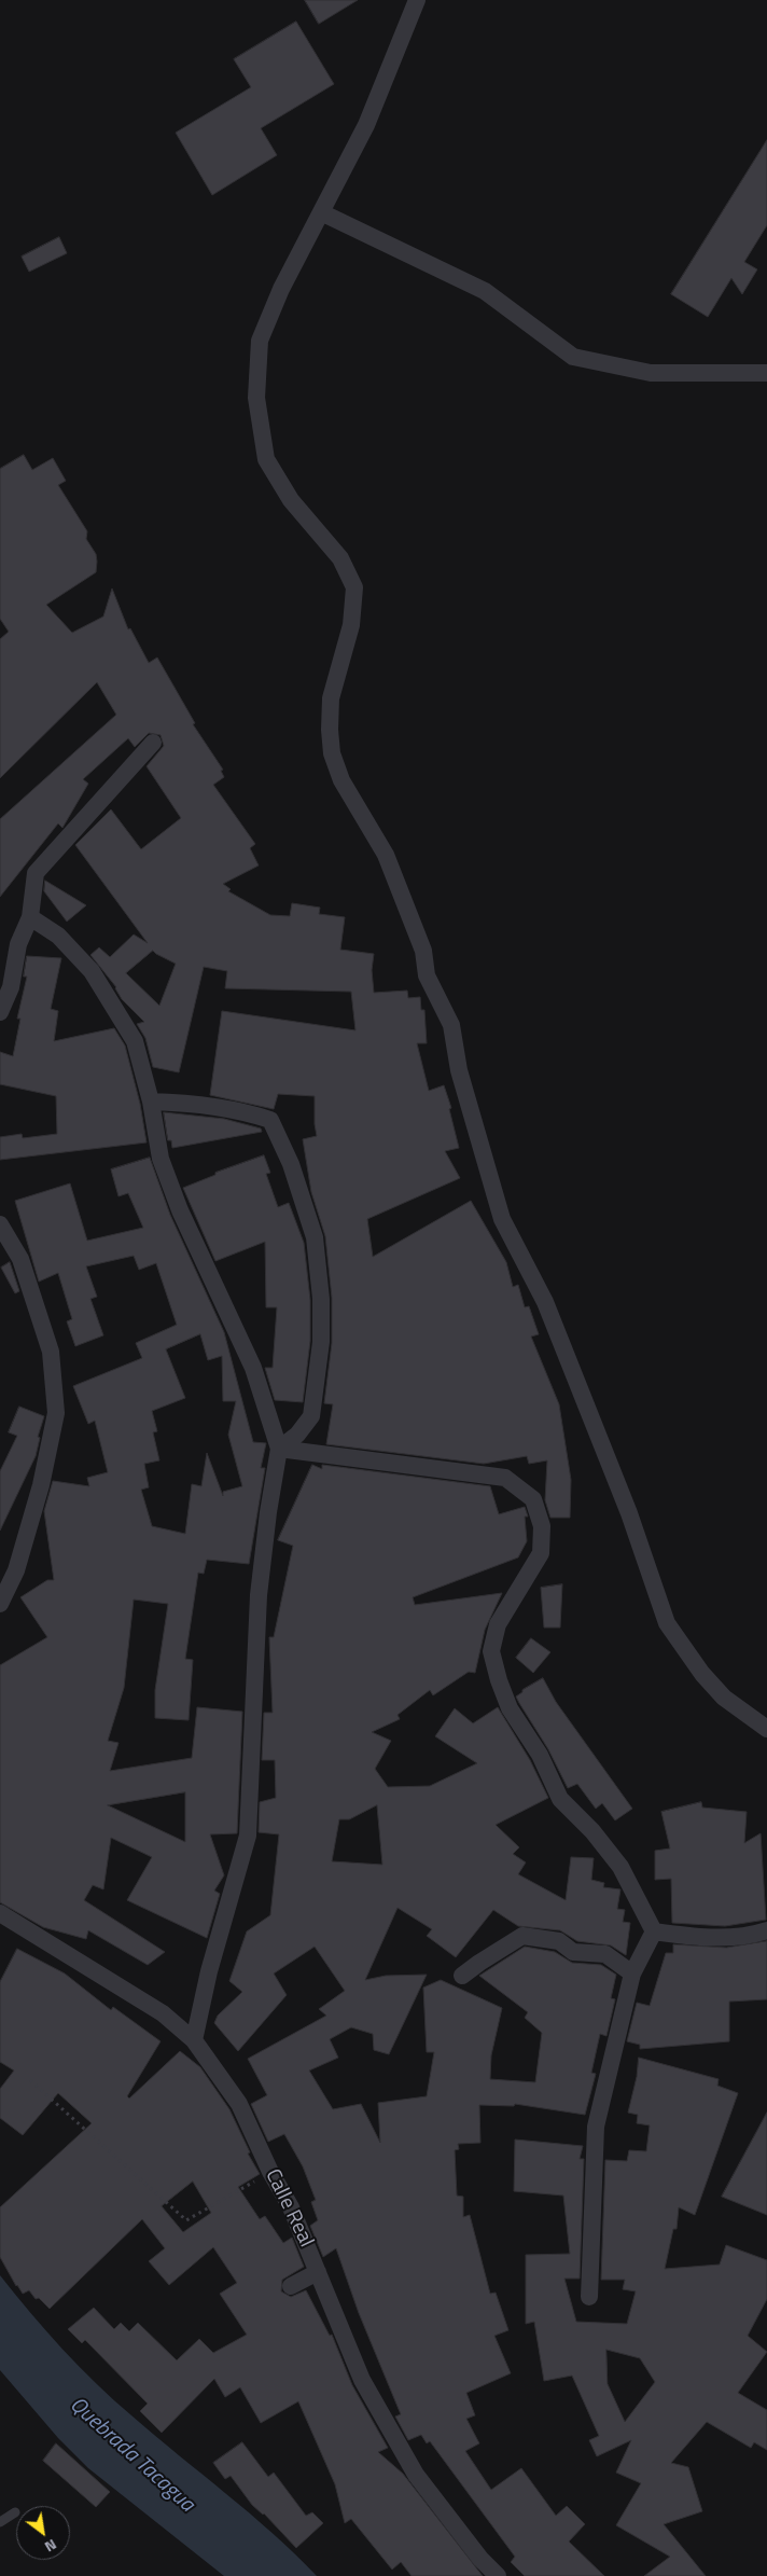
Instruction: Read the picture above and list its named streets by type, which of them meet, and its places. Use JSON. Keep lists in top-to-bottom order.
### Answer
{
  "streets": {
    "street": ["Calle Real"]
  },
  "water": ["Quebrada Tacagua"],
  "north": "bottom right"
}
